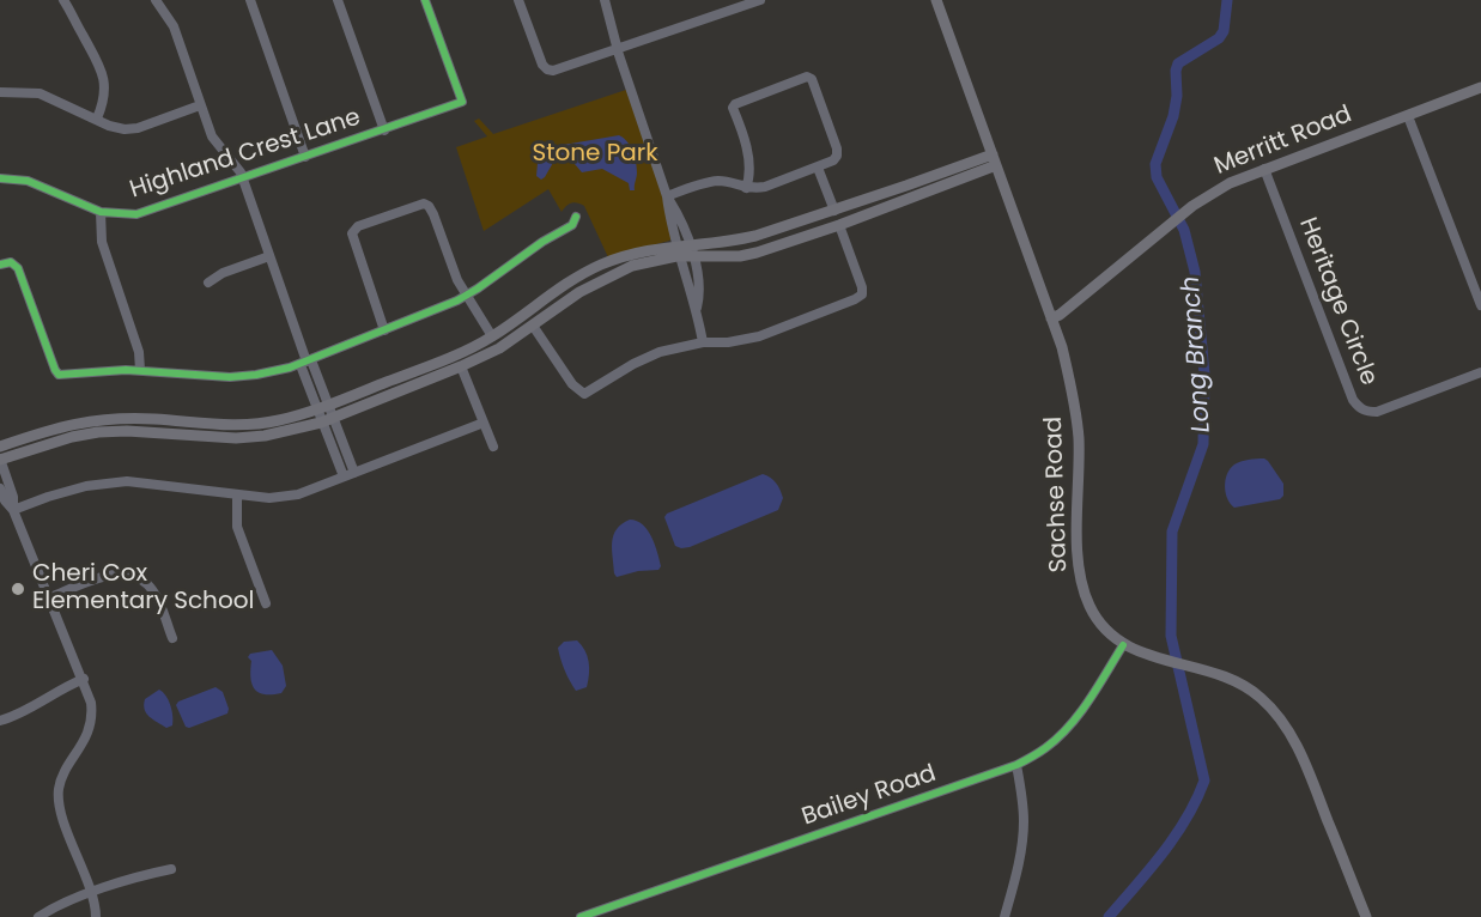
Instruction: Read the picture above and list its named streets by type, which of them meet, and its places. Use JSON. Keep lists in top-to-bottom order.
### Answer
{
  "streets": {
    "main road": ["Merritt Road", "Sachse Road"],
    "street": ["Highland Crest Lane", "Heritage Circle", "Bailey Road"]
  },
  "crossings": [
    ["Merritt Road", "Heritage Circle"],
    ["Merritt Road", "Sachse Road"],
    ["Sachse Road", "Bailey Road"]
  ],
  "water": ["Long Branch"],
  "parks": ["Stone Park"],
  "places": ["Cheri Cox Elementary School"]
}
